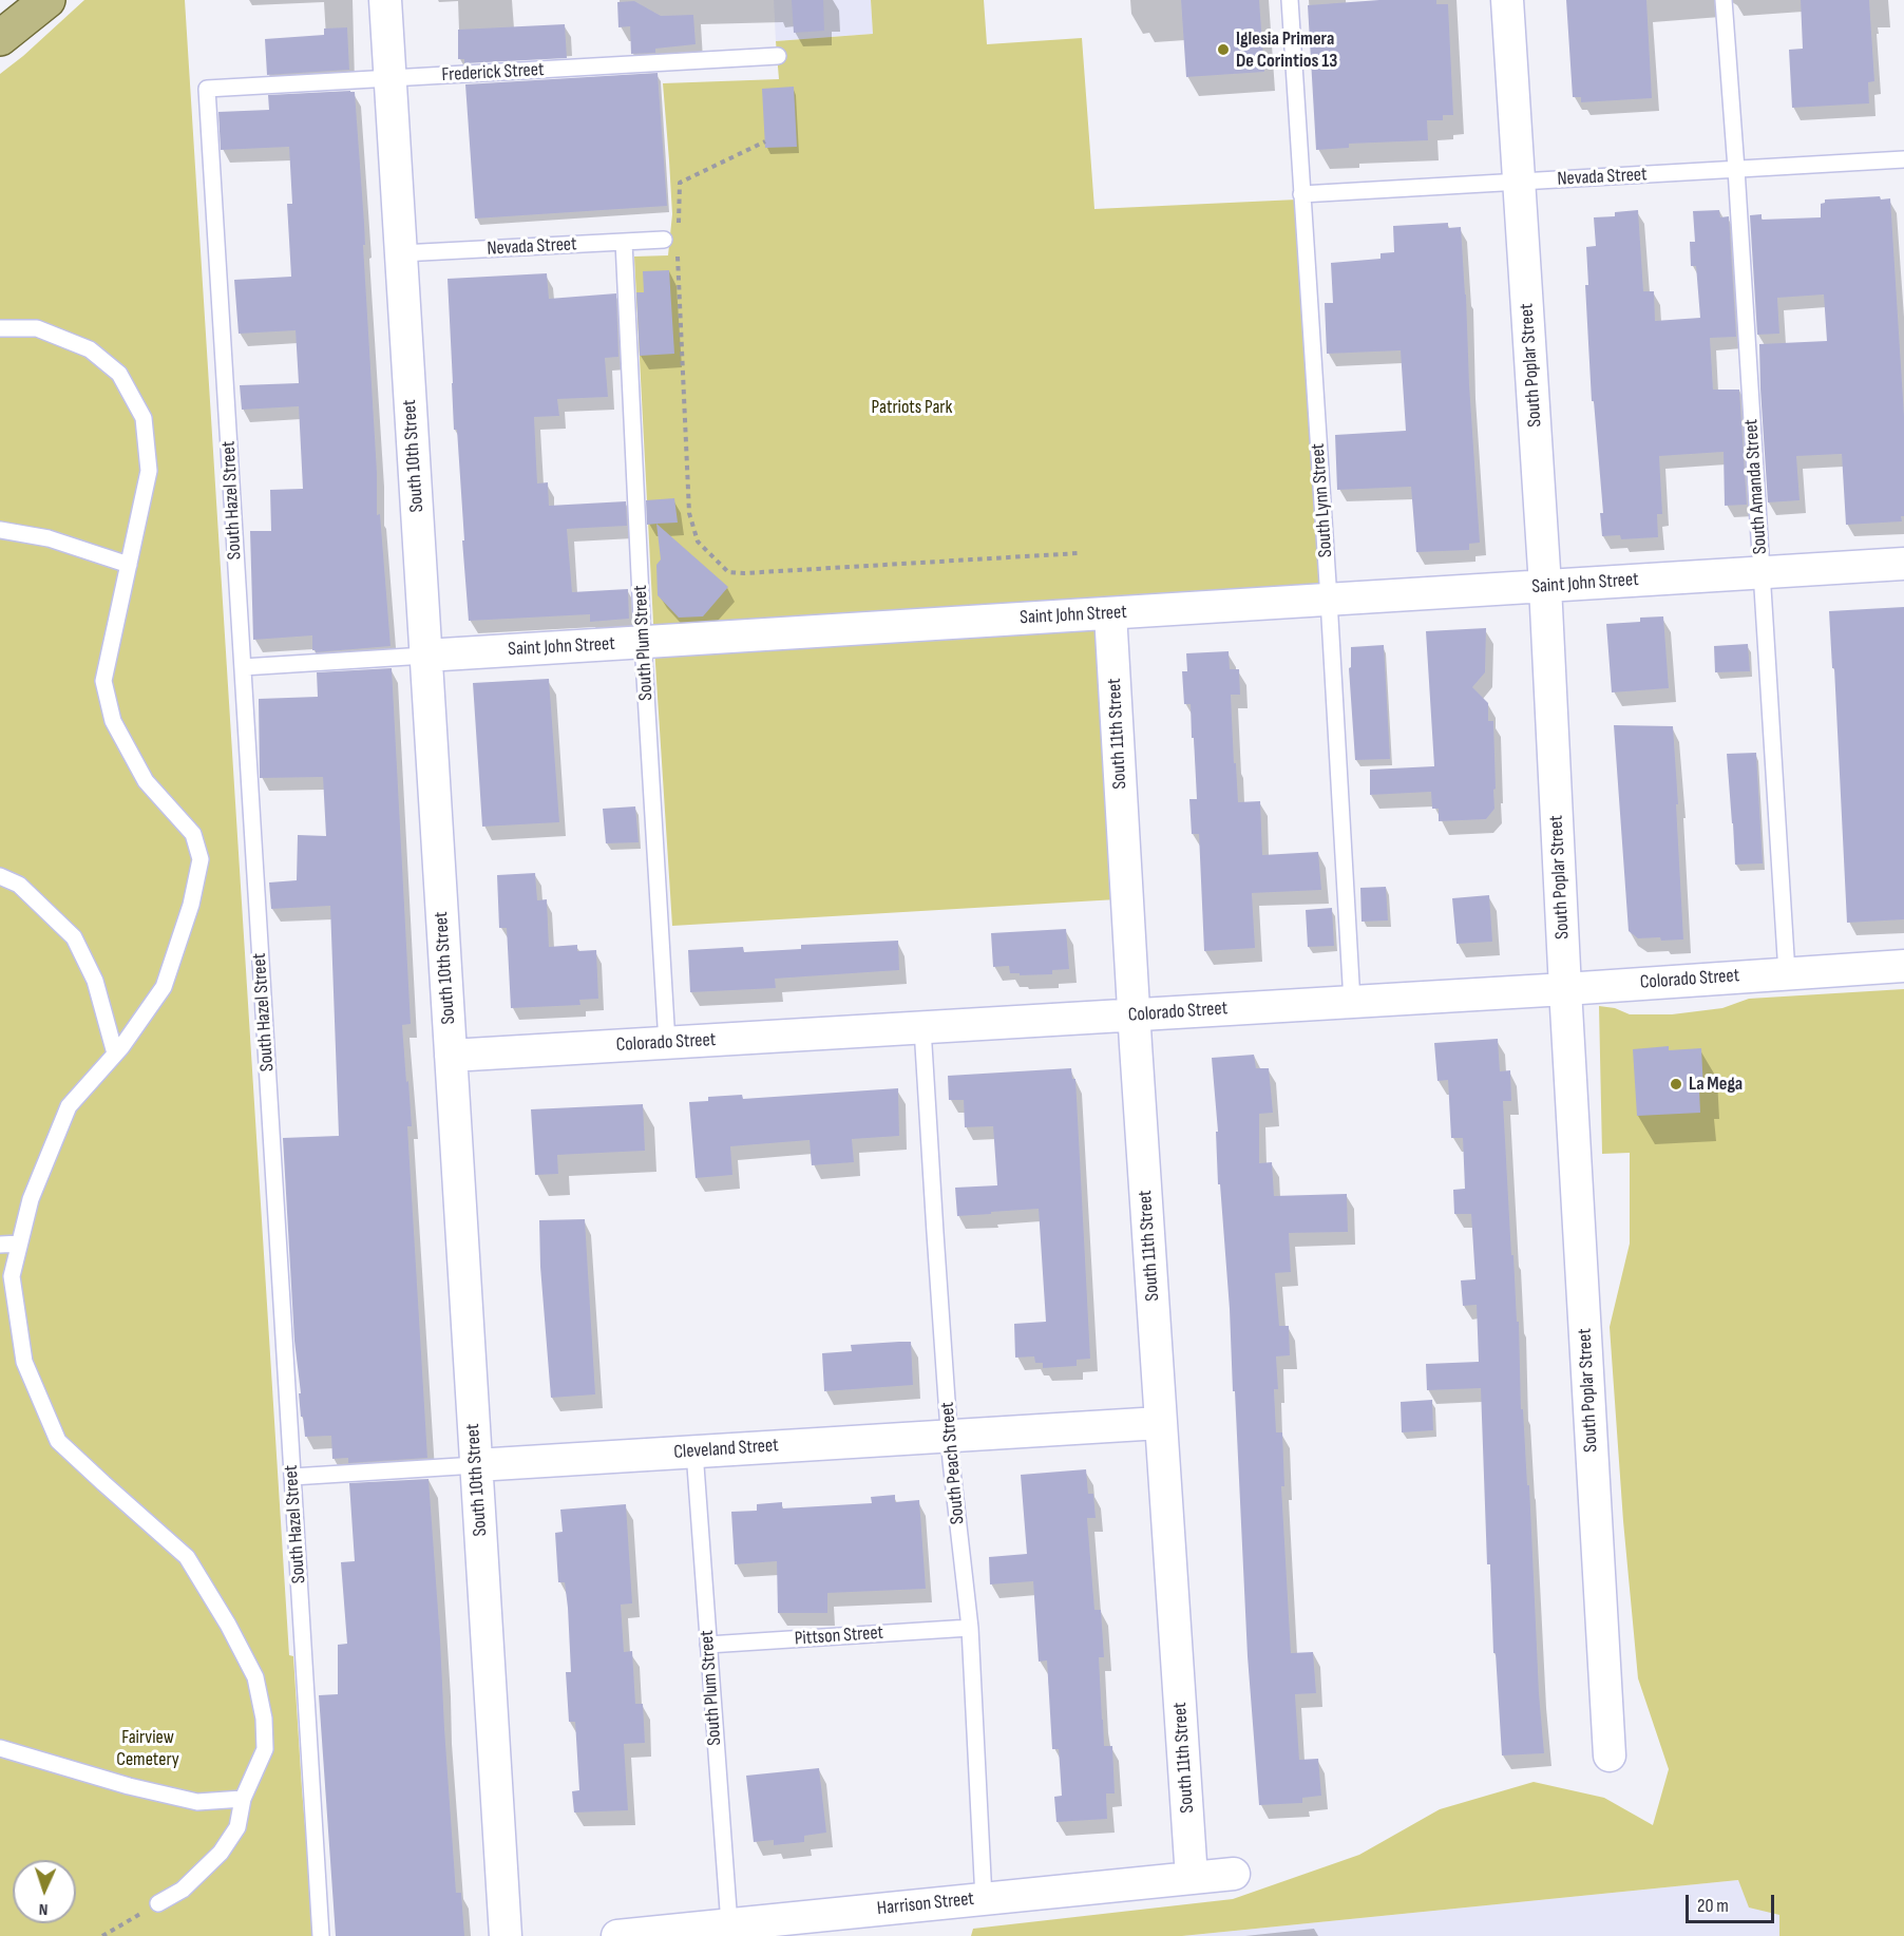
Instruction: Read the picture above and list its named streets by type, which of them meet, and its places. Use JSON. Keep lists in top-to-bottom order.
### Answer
{
  "streets": {
    "street": [
      "South Poplar Street",
      "South 10th Street",
      "Saint John Street",
      "South 11th Street",
      "Colorado Street",
      "Cleveland Street",
      "Harrison Street"
    ],
    "lane": [
      "Frederick Street",
      "Nevada Street",
      "South Amanda Street",
      "South Hazel Street",
      "South Lynn Street",
      "South Plum Street",
      "South Peach Street",
      "Pittson Street"
    ]
  },
  "crossings": [
    ["Frederick Street", "South 10th Street"],
    ["Frederick Street", "South Hazel Street"],
    ["Nevada Street", "South Poplar Street"],
    ["Nevada Street", "South 10th Street"],
    ["Nevada Street", "South Amanda Street"],
    ["Nevada Street", "South Lynn Street"],
    ["Nevada Street", "South Plum Street"],
    ["South Poplar Street", "Saint John Street"],
    ["South Poplar Street", "Colorado Street"],
    ["South 10th Street", "Saint John Street"],
    ["South 10th Street", "Colorado Street"],
    ["South 10th Street", "Cleveland Street"],
    ["South Amanda Street", "Saint John Street"],
    ["South Amanda Street", "Colorado Street"],
    ["South Hazel Street", "Saint John Street"],
    ["South Hazel Street", "Cleveland Street"],
    ["South Lynn Street", "Saint John Street"],
    ["South Lynn Street", "Colorado Street"],
    ["Saint John Street", "South Plum Street"],
    ["Saint John Street", "South 11th Street"],
    ["South Plum Street", "Colorado Street"],
    ["South Plum Street", "Cleveland Street"],
    ["South Plum Street", "Pittson Street"],
    ["South Plum Street", "Harrison Street"],
    ["South 11th Street", "Colorado Street"],
    ["South 11th Street", "Cleveland Street"],
    ["South 11th Street", "Harrison Street"],
    ["Colorado Street", "South Peach Street"],
    ["Cleveland Street", "South Peach Street"],
    ["South Peach Street", "Pittson Street"],
    ["South Peach Street", "Harrison Street"]
  ],
  "parks": ["Patriots Park", "Fairview Cemetery"],
  "places": ["Iglesia Primera De Corintios 13", "La Mega"],
  "scale_bar": "20 m",
  "north": "bottom"
}
